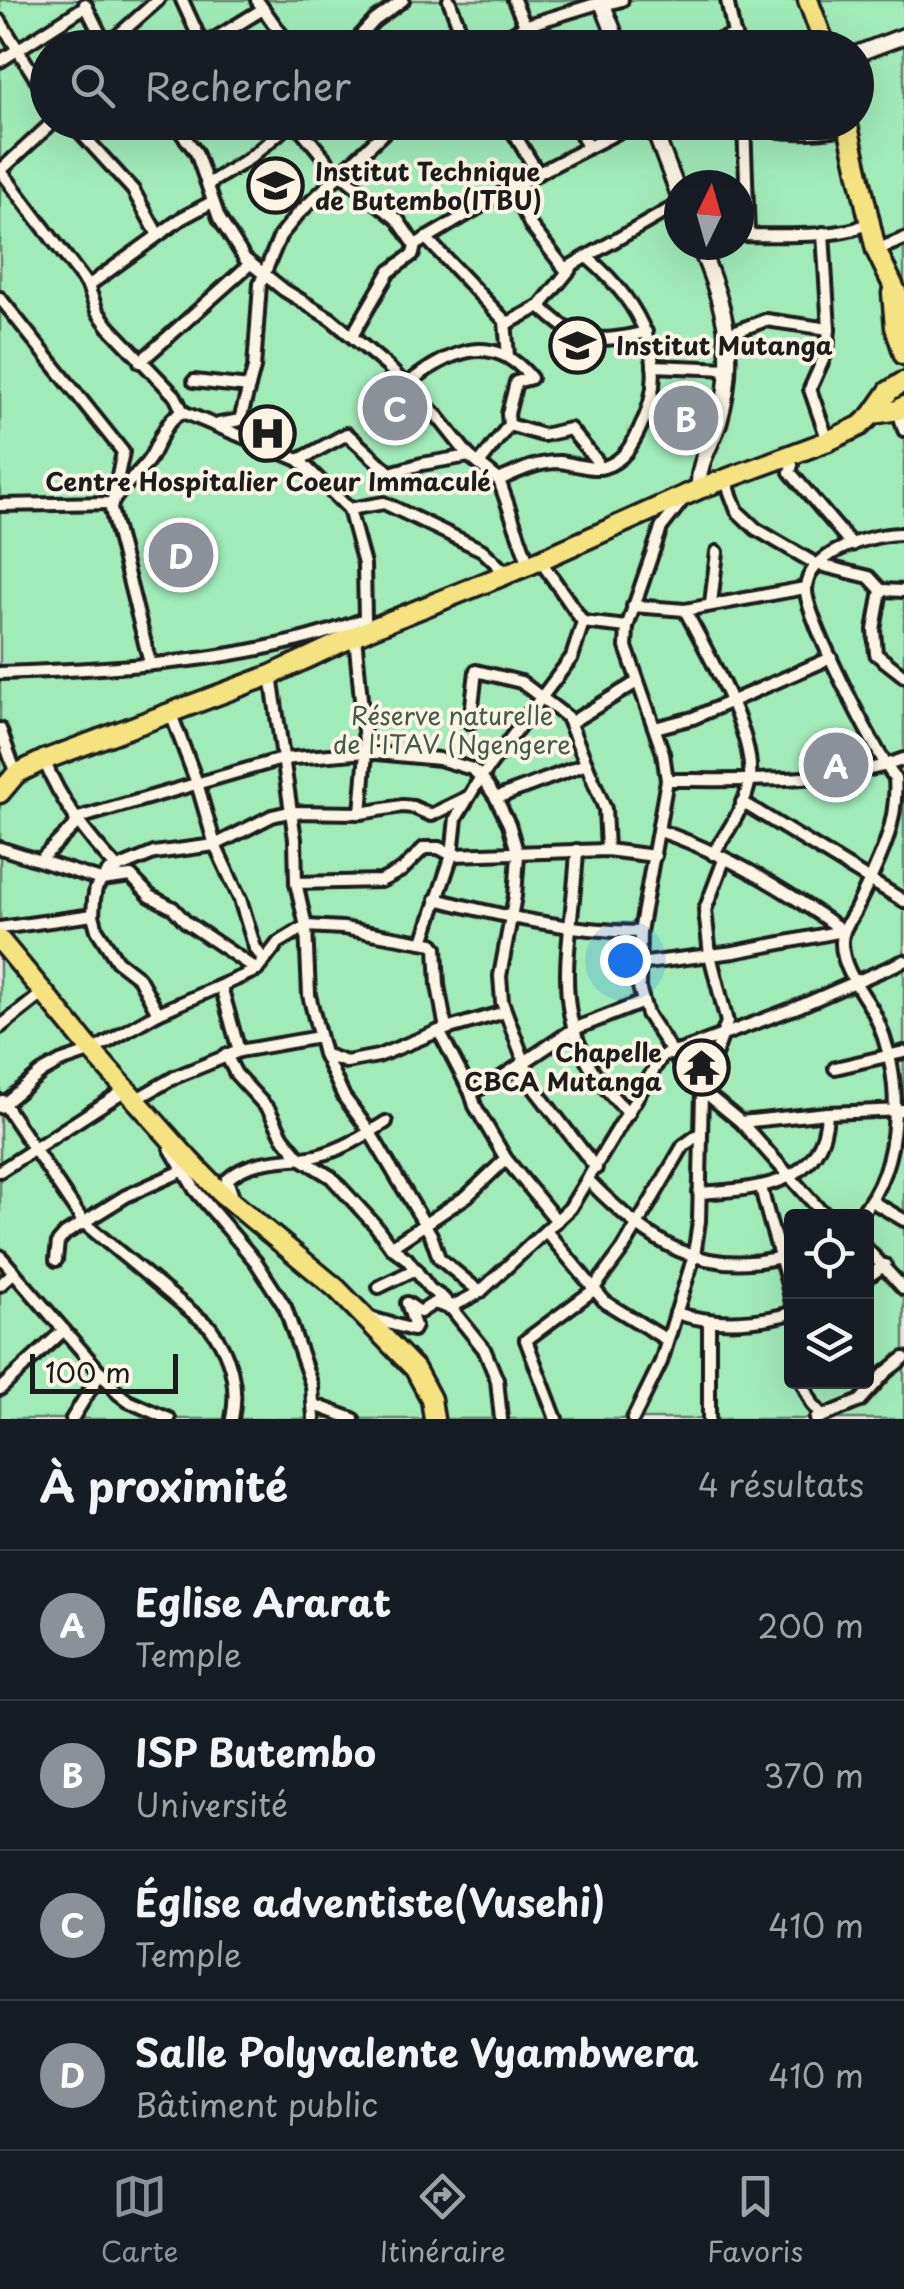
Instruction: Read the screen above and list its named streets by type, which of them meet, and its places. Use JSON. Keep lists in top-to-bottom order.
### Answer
{
  "parks": ["Réserve naturelle de l'ITAV (Ngengere"],
  "places": {
    "school or university": ["Institut Technique de Butembo(ITBU)", "Institut Mutanga"],
    "hospital": ["Centre Hospitalier Coeur Immaculé"],
    "temple": ["Chapelle CBCA Mutanga"]
  },
  "scale_bar": "100 m",
  "north": "top",
  "page": {
    "search": "Rechercher",
    "pins": [
      "C",
      "B",
      "D",
      "A"
    ],
    "scale": "100 m",
    "heading": ["À proximité", "4 résultats"],
    "list": [
      {
        "mark": "A",
        "name": "Eglise Ararat",
        "note": "Temple",
        "value": "200 m"
      },
      {
        "mark": "B",
        "name": "ISP Butembo",
        "note": "Université",
        "value": "370 m"
      },
      {
        "mark": "C",
        "name": "Église adventiste(Vusehi)",
        "note": "Temple",
        "value": "410 m"
      },
      {
        "mark": "D",
        "name": "Salle Polyvalente Vyambwera",
        "note": "Bâtiment public",
        "value": "410 m"
      }
    ],
    "nav": ["Carte", "Itinéraire", "Favoris"]
  }
}
